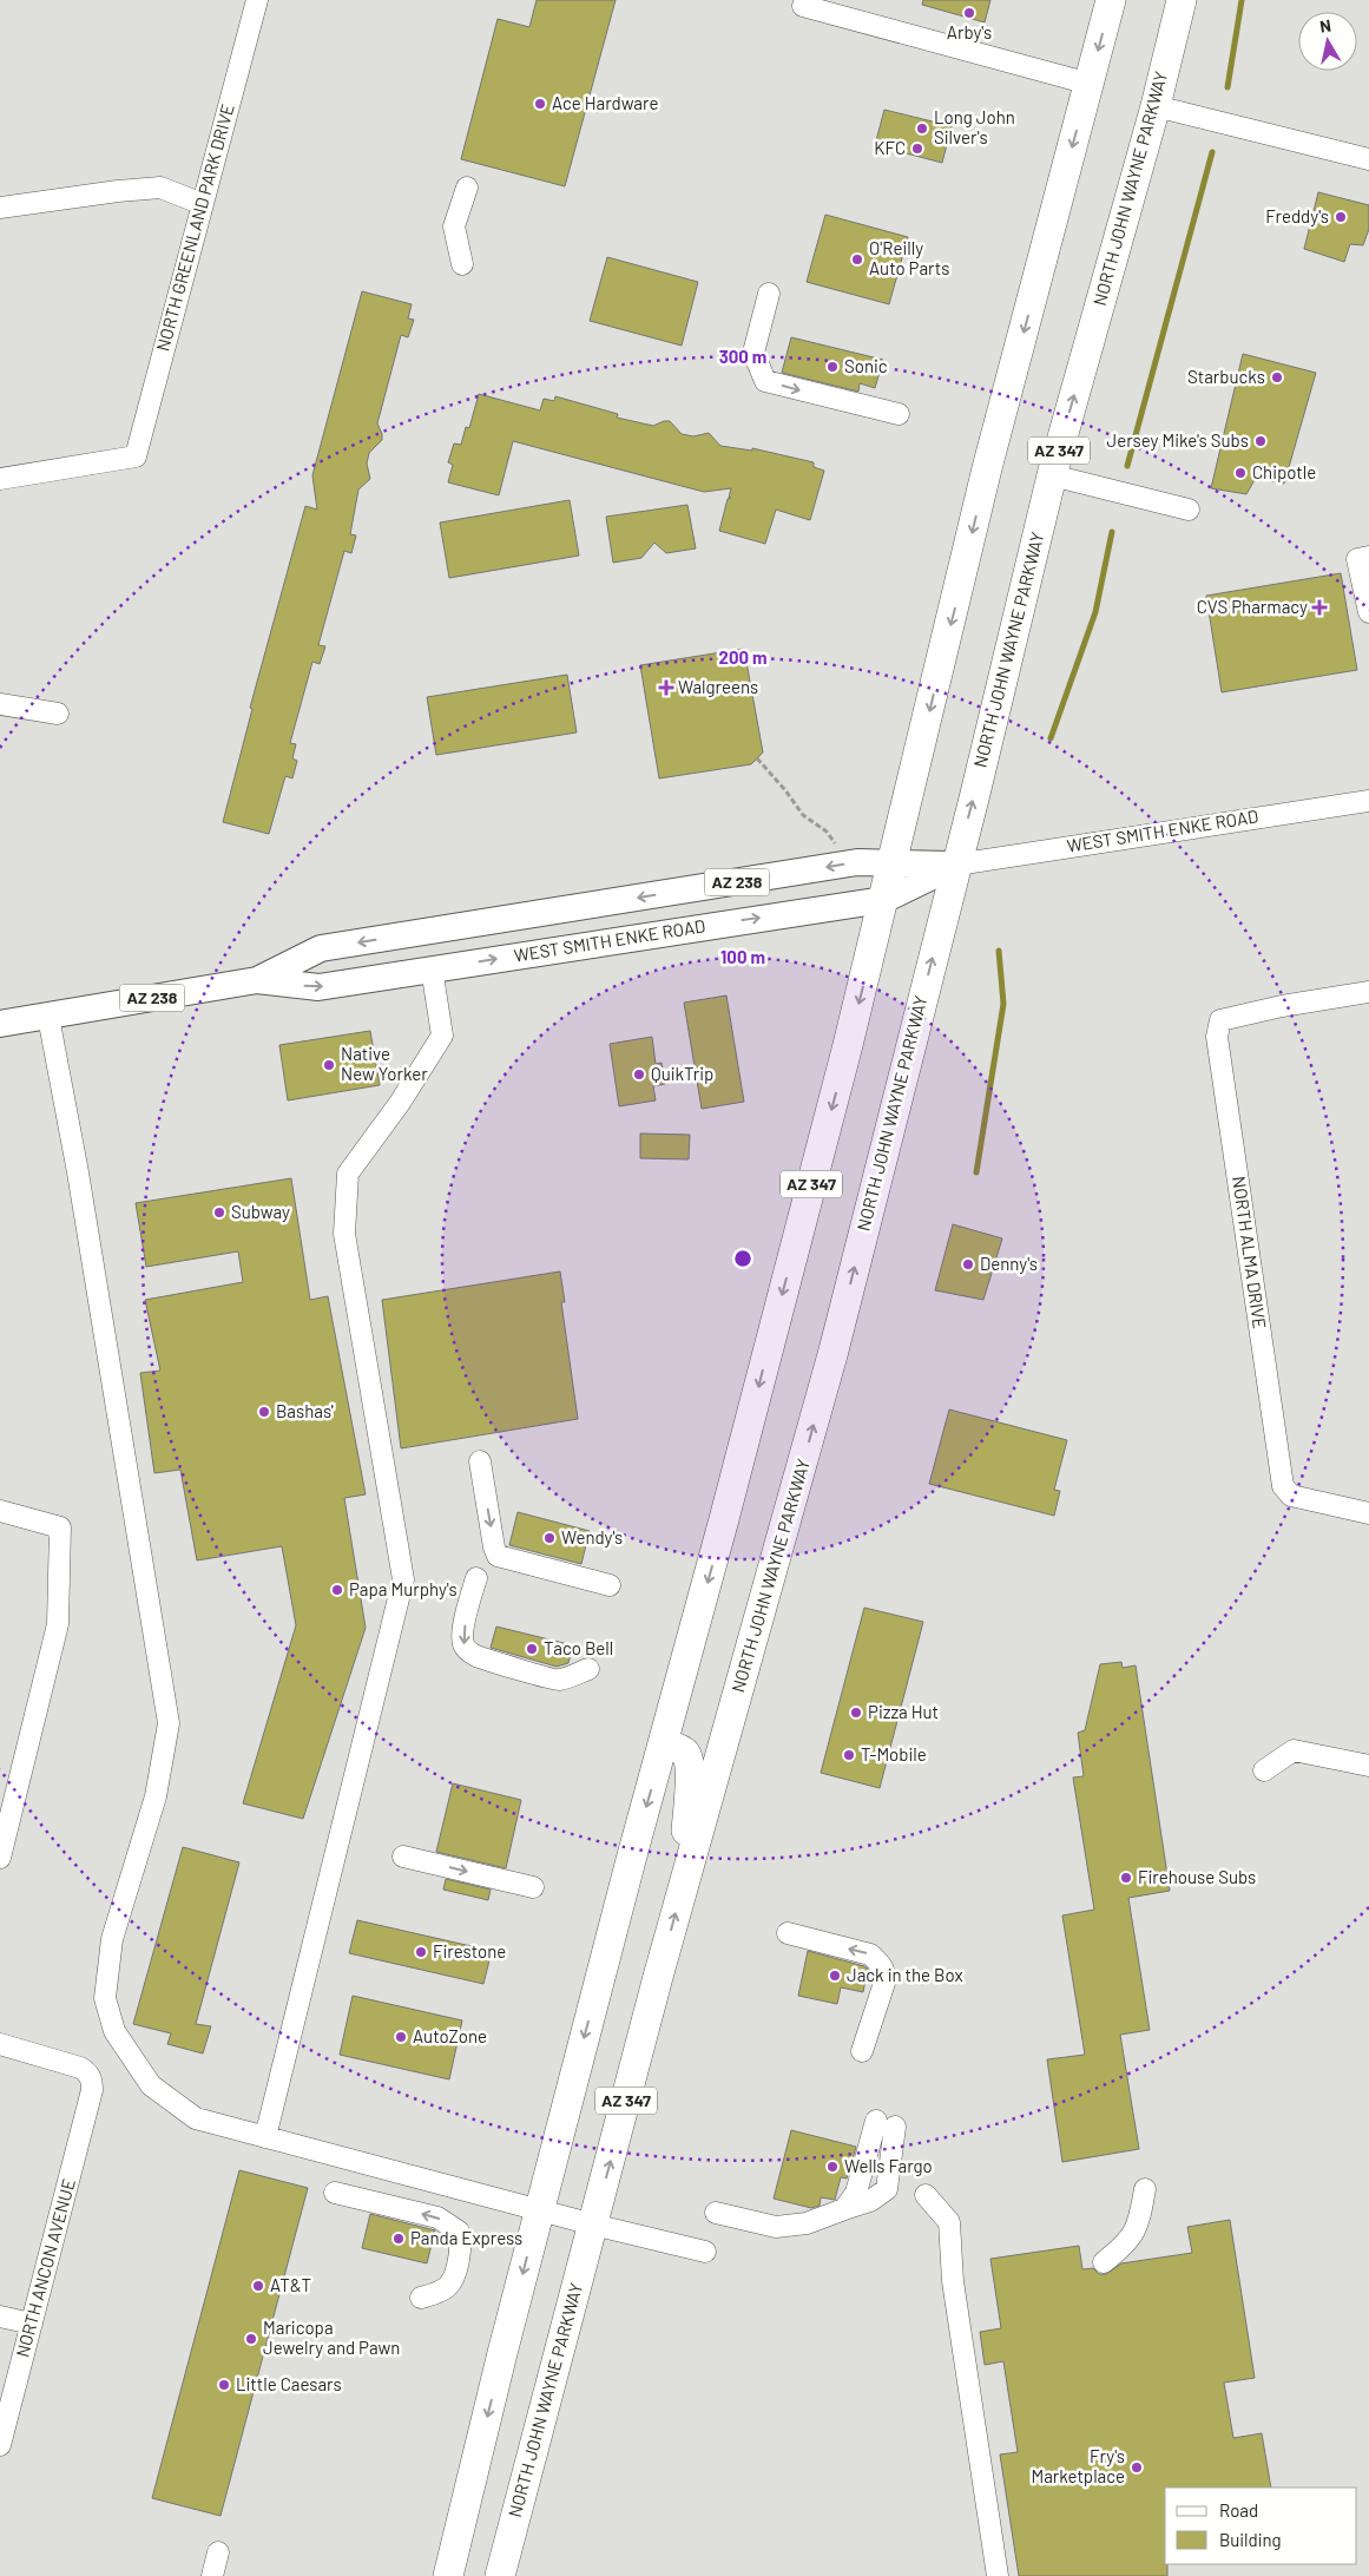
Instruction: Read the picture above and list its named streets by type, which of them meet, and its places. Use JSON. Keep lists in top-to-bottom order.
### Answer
{
  "streets": {
    "highway": ["NORTH JOHN WAYNE PARKWAY", "AZ 347"],
    "main road": ["WEST SMITH ENKE ROAD", "AZ 238"],
    "street": ["NORTH GREENLAND PARK DRIVE", "NORTH ALMA DRIVE", "NORTH ANCON AVENUE"]
  },
  "crossings": [
    ["NORTH JOHN WAYNE PARKWAY", "WEST SMITH ENKE ROAD"],
    ["AZ 347", "WEST SMITH ENKE ROAD"]
  ],
  "places": {
    "other": [
      "Arby's",
      "Ace Hardware",
      "Long John Silver's",
      "KFC",
      "Freddy's",
      "O'Reilly Auto Parts",
      "Sonic",
      "Starbucks",
      "Jersey Mike's Subs",
      "Chipotle",
      "Native New Yorker",
      "QuikTrip",
      "Subway",
      "Denny's",
      "Bashas'",
      "Wendy's",
      "Papa Murphy's",
      "Taco Bell",
      "Pizza Hut",
      "T-Mobile",
      "Firehouse Subs",
      "Firestone",
      "Jack in the Box",
      "AutoZone",
      "Wells Fargo",
      "Panda Express",
      "AT&T",
      "Maricopa Jewelry and Pawn",
      "Little Caesars",
      "Fry's Marketplace"
    ],
    "health": ["CVS Pharmacy", "Walgreens"]
  },
  "legend": ["Road", "Building"],
  "north": "top",
  "rings": ["300 m", "200 m", "100 m"]
}
